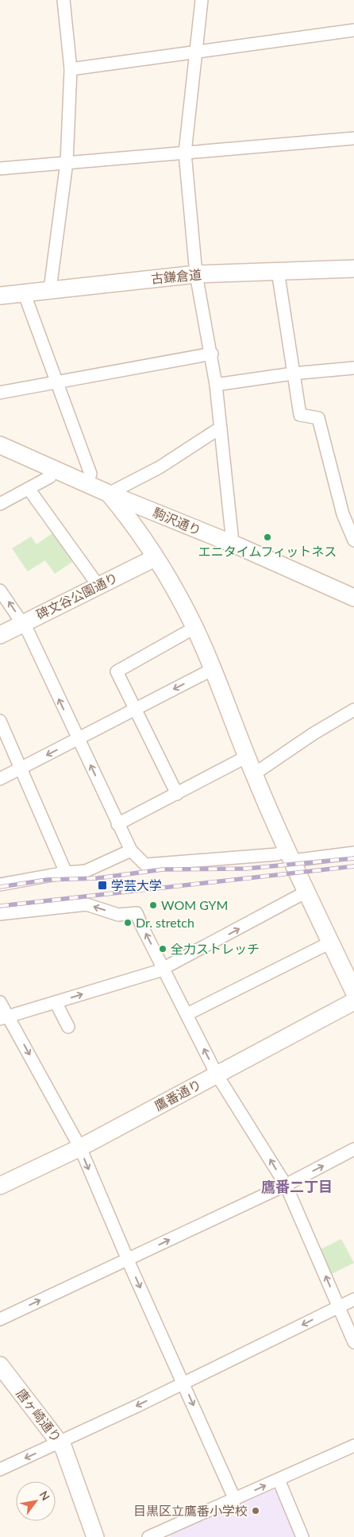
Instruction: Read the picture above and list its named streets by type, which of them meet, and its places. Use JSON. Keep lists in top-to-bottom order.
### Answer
{
  "streets": {
    "street": [
      "古鎌倉道",
      "駒沢通り",
      "碑文谷公園通り",
      "鷹番通り",
      "唐ヶ崎通り"
    ]
  },
  "districts": ["鷹番二丁目"],
  "places": {
    "other": [
      "エニタイムフィットネス",
      "WOM GYM",
      "Dr. stretch",
      "全力ストレッチ",
      "目黒区立鷹番小学校"
    ],
    "transit": ["学芸大学"]
  },
  "north": "top right"
}
